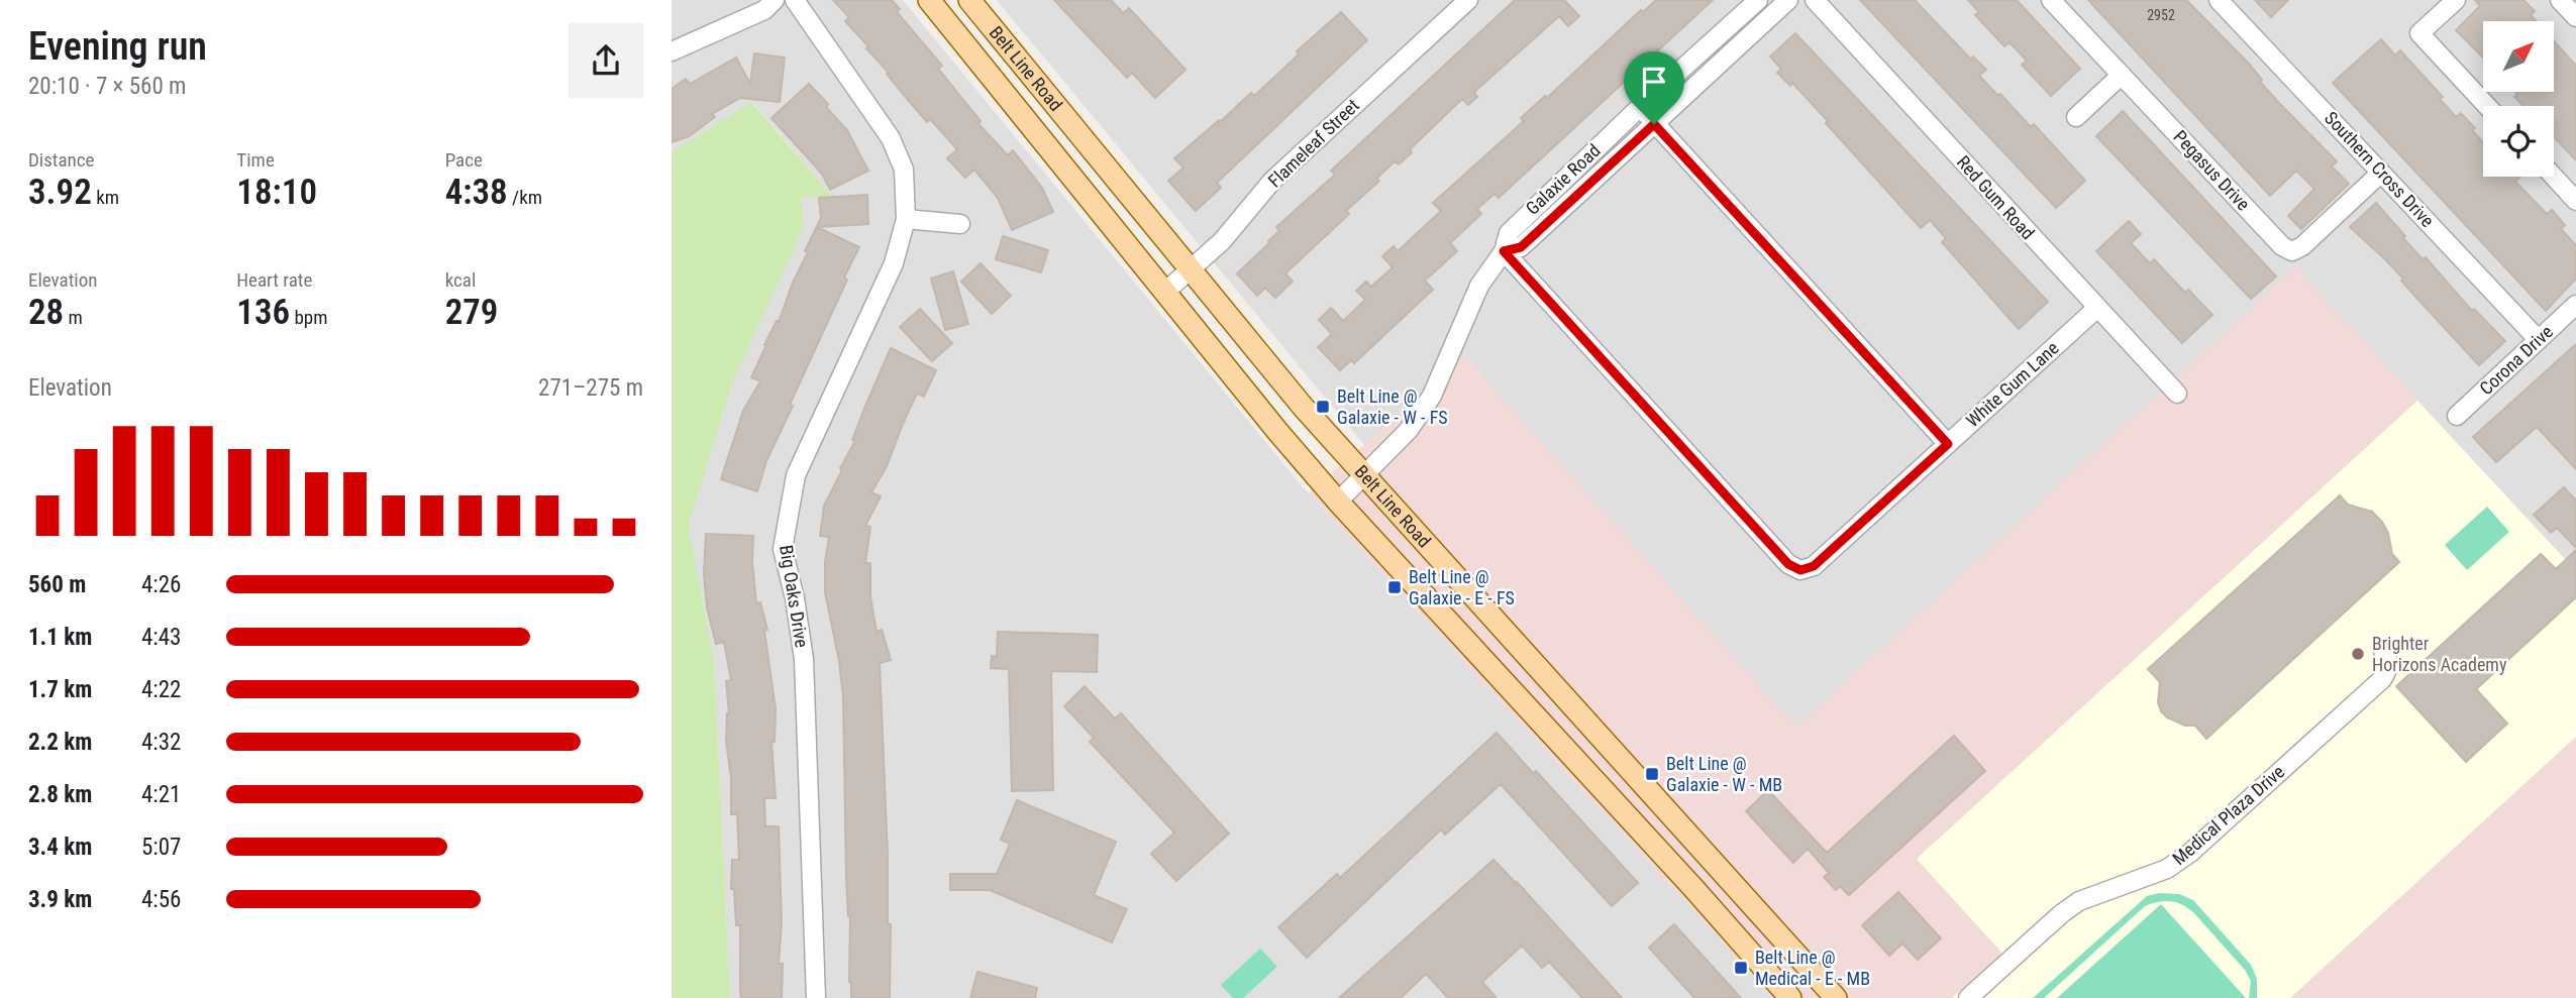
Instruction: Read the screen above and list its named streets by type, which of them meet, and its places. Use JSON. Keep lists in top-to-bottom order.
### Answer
{
  "streets": {
    "main road": ["Belt Line Road"],
    "street": [
      "Flameleaf Street",
      "Southern Cross Drive",
      "Pegasus Drive",
      "Galaxie Road",
      "Red Gum Road",
      "Corona Drive",
      "White Gum Lane",
      "Big Oaks Drive",
      "Medical Plaza Drive"
    ]
  },
  "crossings": [
    ["Belt Line Road", "Flameleaf Street"],
    ["Belt Line Road", "Galaxie Road"],
    ["Southern Cross Drive", "Pegasus Drive"],
    ["Southern Cross Drive", "Corona Drive"],
    ["Galaxie Road", "White Gum Lane"],
    ["Red Gum Road", "White Gum Lane"]
  ],
  "places": {
    "transit": [
      "Belt Line @ Galaxie - W - FS",
      "Belt Line @ Galaxie - E - FS",
      "Belt Line @ Galaxie - W - MB",
      "Belt Line @ Medical - E - MB"
    ],
    "other": ["Brighter Horizons Academy"]
  },
  "house_numbers": ["2952"],
  "north": "top right",
  "page": {
    "heading": ["Evening run", "20:10 · 7 × 560 m"],
    "stats": [
      ["Distance", "3.92 km"],
      ["Time", "18:10"],
      ["Pace", "4:38 /km"],
      ["Elevation", "28 m"],
      ["Heart rate", "136 bpm"],
      ["kcal", "279"]
    ],
    "chart": ["Elevation", "271–275 m"],
    "list": [
      {
        "name": "560 m",
        "note": "4:26"
      },
      {
        "name": "1.1 km",
        "note": "4:43"
      },
      {
        "name": "1.7 km",
        "note": "4:22"
      },
      {
        "name": "2.2 km",
        "note": "4:32"
      },
      {
        "name": "2.8 km",
        "note": "4:21"
      },
      {
        "name": "3.4 km",
        "note": "5:07"
      },
      {
        "name": "3.9 km",
        "note": "4:56"
      }
    ]
  }
}
